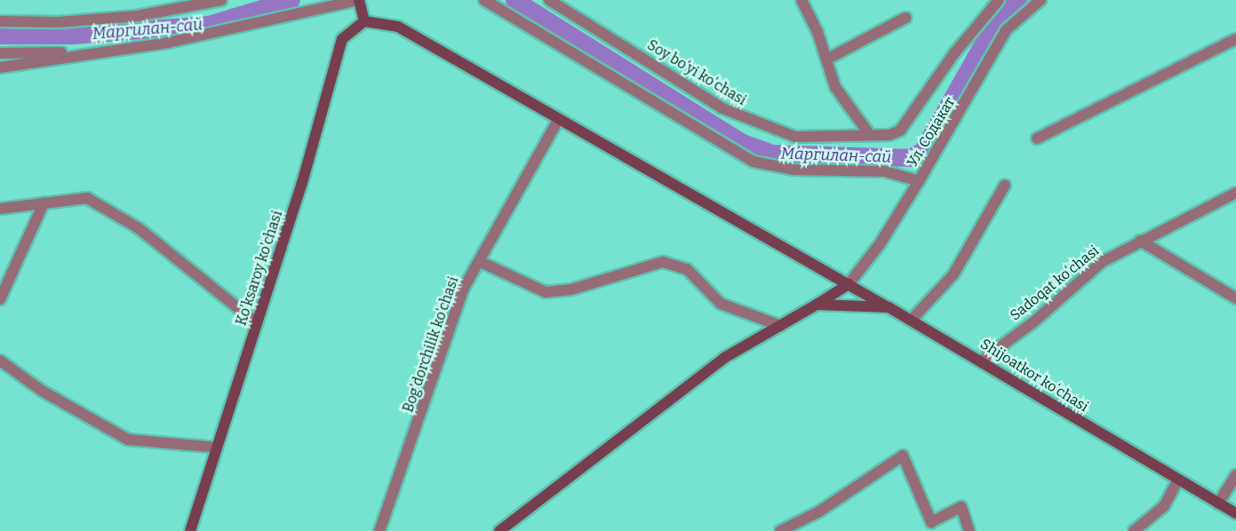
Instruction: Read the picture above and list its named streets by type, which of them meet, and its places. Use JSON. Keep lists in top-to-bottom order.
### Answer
{
  "streets": {
    "street": [
      "Soy boʻyi koʻchasi",
      "Ул. Содакат",
      "Ko'ksaroy ko'chasi",
      "Sadoqat koʻchasi",
      "Bog'dorchilik ko'chasi",
      "Shijoatkor koʻchasi"
    ]
  },
  "crossings": [
    ["Sadoqat koʻchasi", "Shijoatkor koʻchasi"]
  ],
  "water": ["Маргилан-сай"]
}
